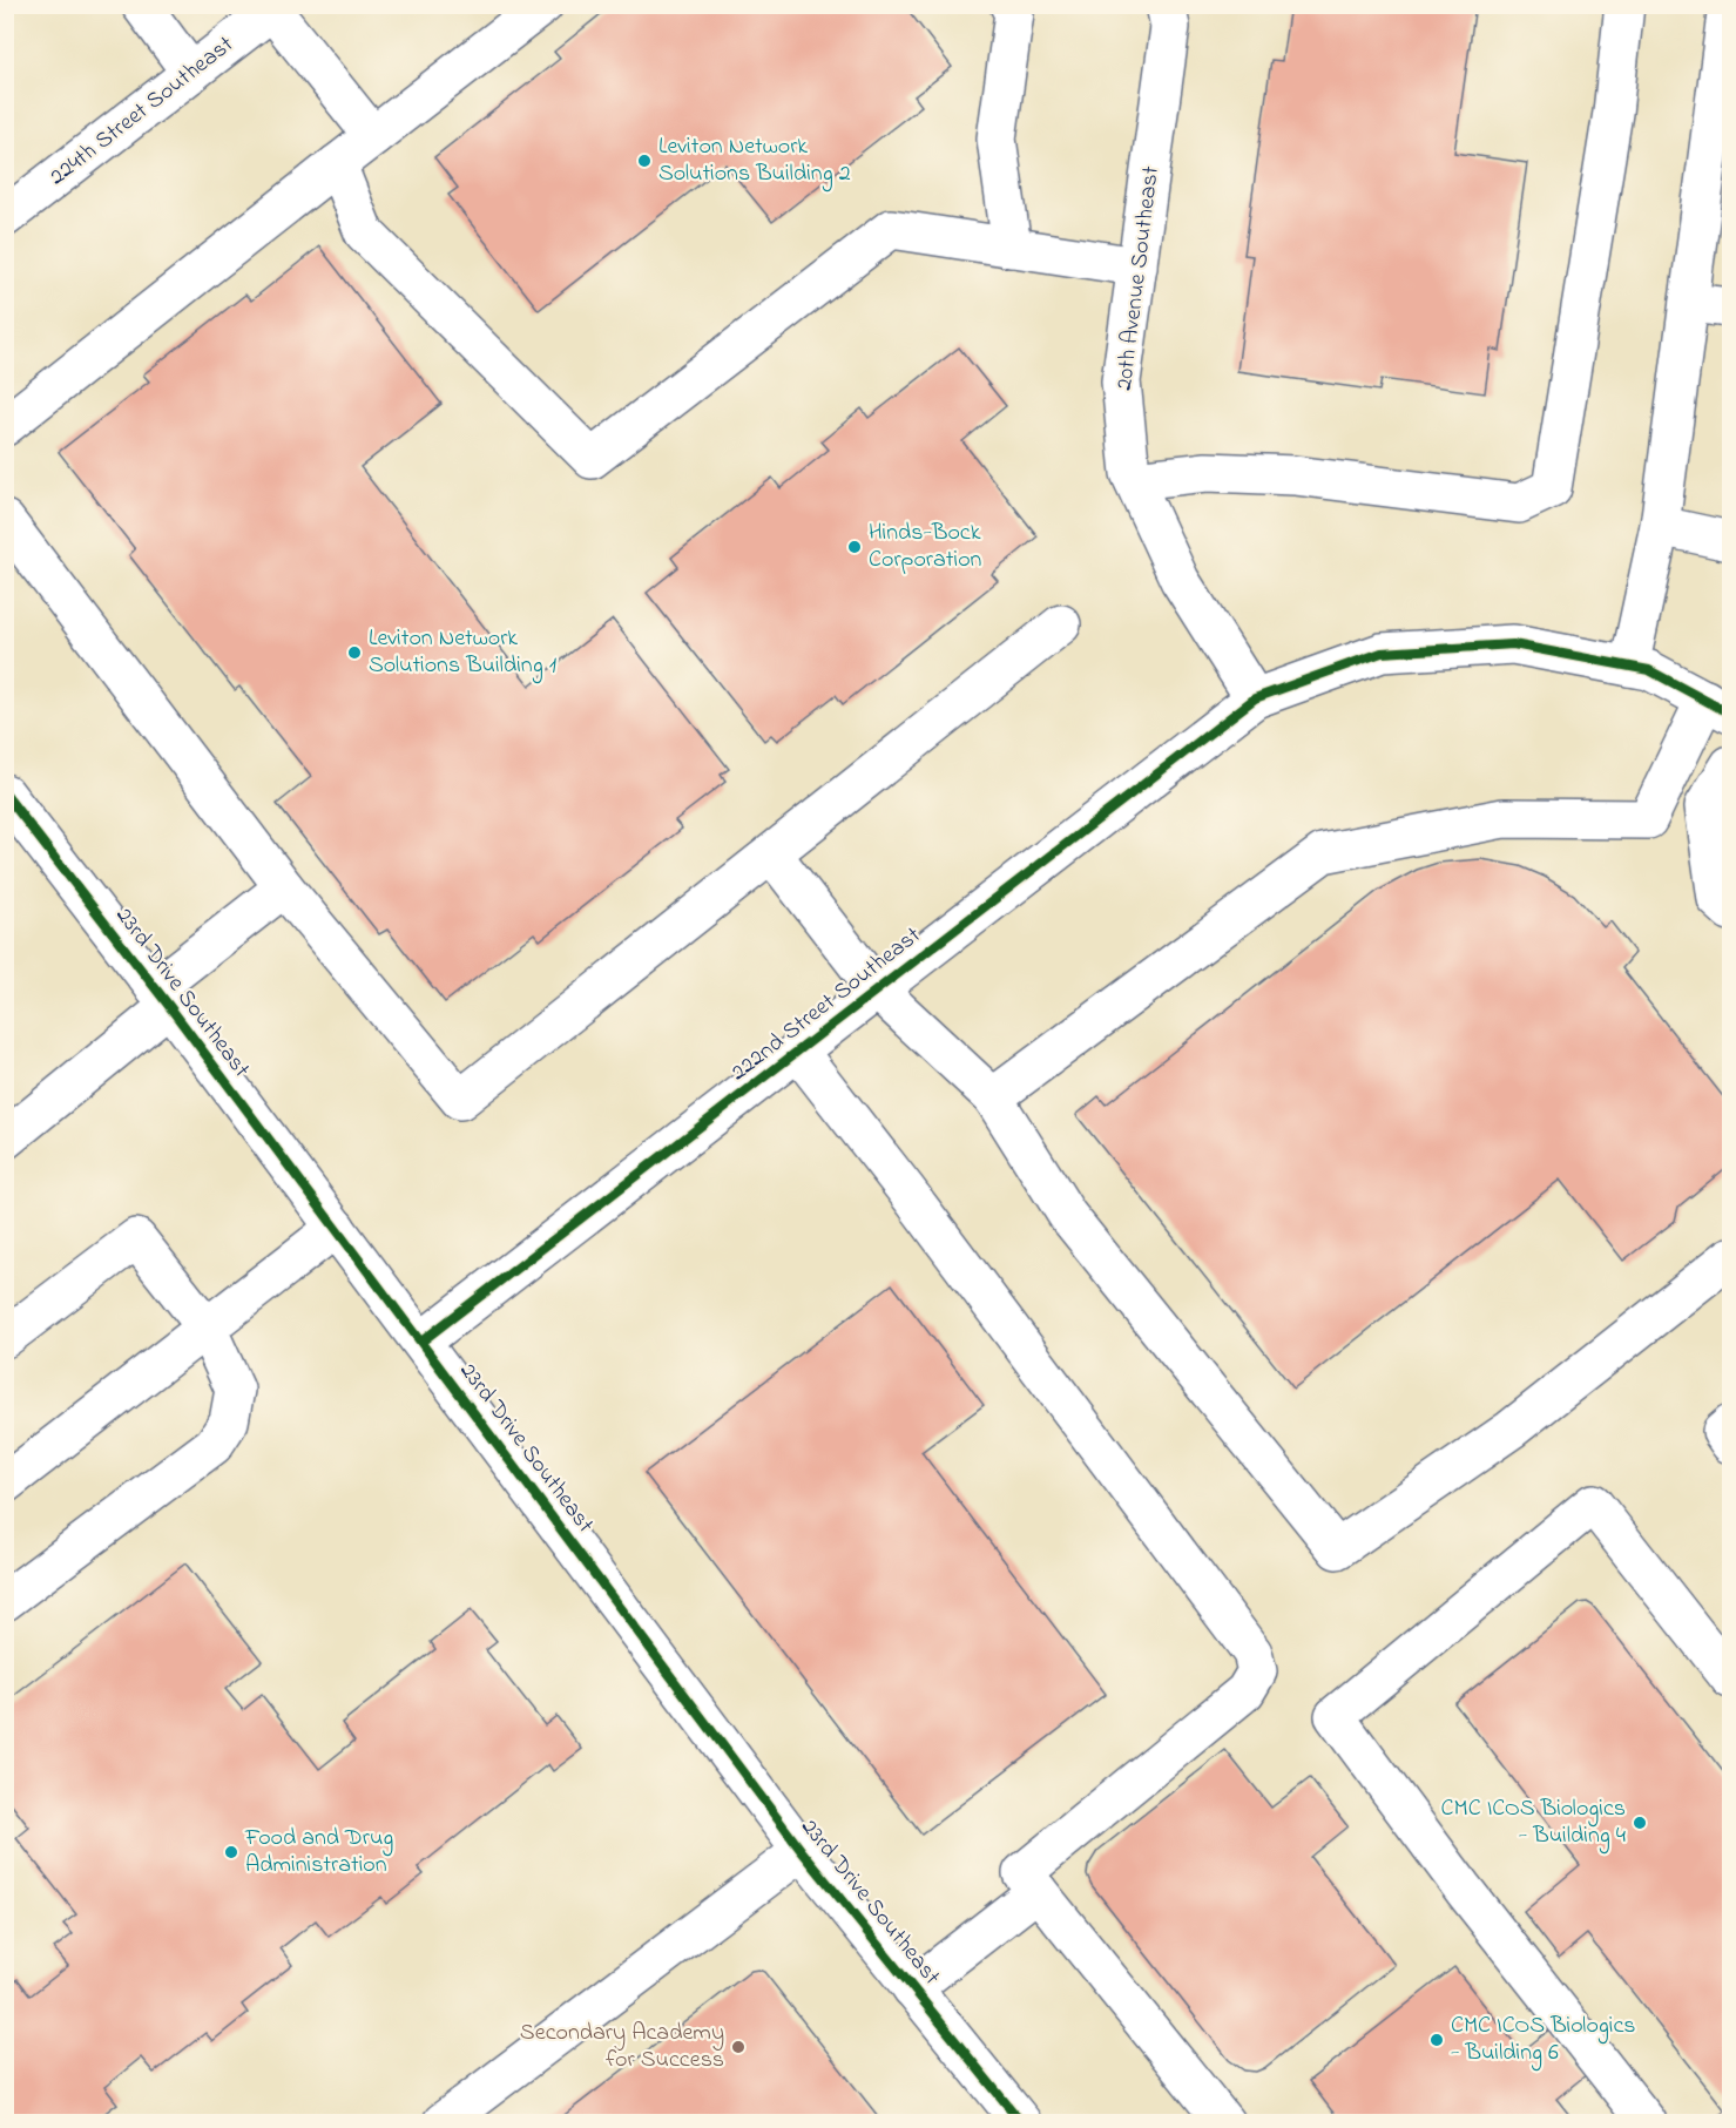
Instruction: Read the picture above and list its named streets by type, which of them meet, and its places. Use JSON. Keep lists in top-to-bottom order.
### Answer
{
  "streets": {
    "street": [
      "224th Street Southeast",
      "20th Avenue Southeast",
      "23rd Drive Southeast",
      "222nd Street Southeast"
    ]
  },
  "crossings": [
    ["20th Avenue Southeast", "222nd Street Southeast"],
    ["23rd Drive Southeast", "222nd Street Southeast"]
  ],
  "places": [
    "Leviton Network Solutions Building 2",
    "Hinds-Bock Corporation",
    "Leviton Network Solutions Building 1",
    "CMC ICOS Biologics - Building 4",
    "Food and Drug Administration",
    "CMC ICOS Biologics - Building 6",
    "Secondary Academy for Success"
  ]
}
